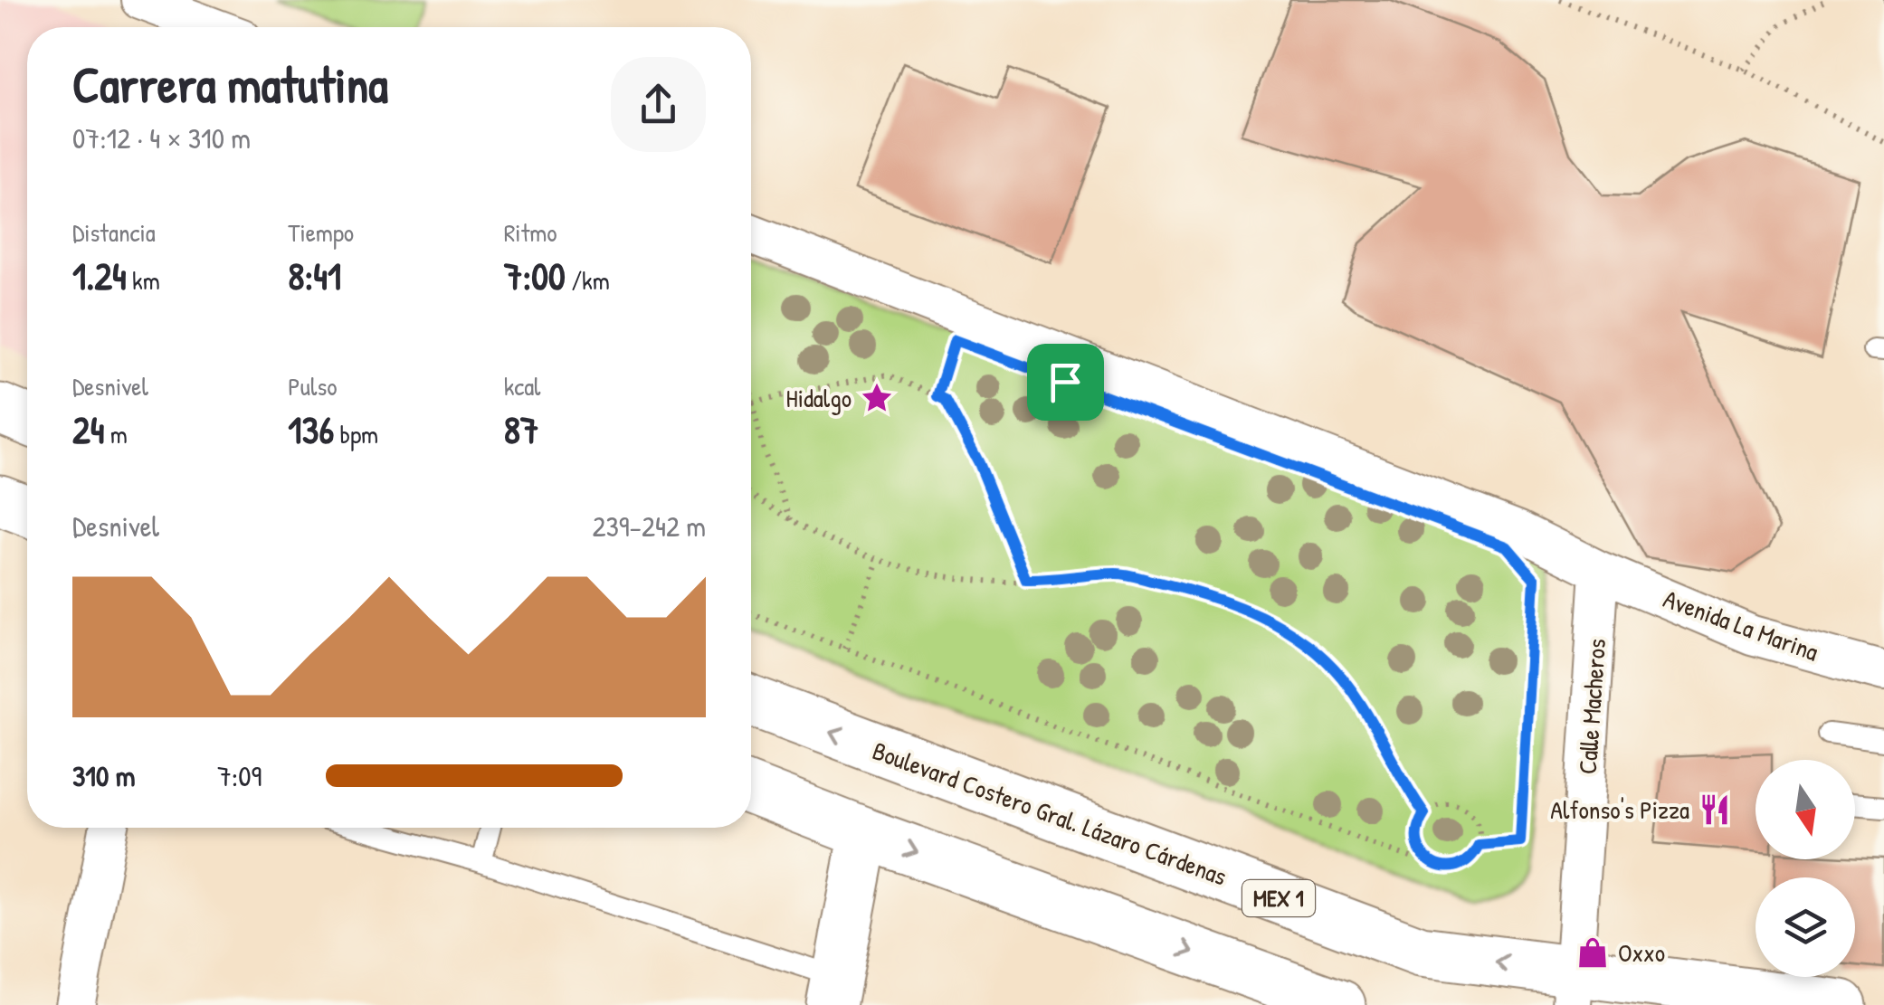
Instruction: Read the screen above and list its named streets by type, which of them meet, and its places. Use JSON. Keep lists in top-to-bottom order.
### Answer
{
  "streets": {
    "main road": ["Boulevard Costero Gral. Lázaro Cárdenas", "MEX 1"],
    "street": ["Avenida La Marina", "Calle Macheros"]
  },
  "crossings": [
    ["Avenida La Marina", "Calle Macheros"],
    ["Calle Macheros", "Boulevard Costero Gral. Lázaro Cárdenas"]
  ],
  "places": {
    "place": ["Hidalgo"],
    "restaurant": ["Alfonso's Pizza"],
    "shop": ["Oxxo"]
  },
  "north": "bottom",
  "page": {
    "heading": ["Carrera matutina", "07:12 · 4 × 310 m"],
    "stats": [
      ["Distancia", "1.24 km"],
      ["Tiempo", "8:41"],
      ["Ritmo", "7:00 /km"],
      ["Desnivel", "24 m"],
      ["Pulso", "136 bpm"],
      ["kcal", "87"]
    ],
    "chart": ["Desnivel", "239–242 m"],
    "list": [
      {
        "name": "310 m",
        "note": "7:09"
      }
    ]
  }
}
